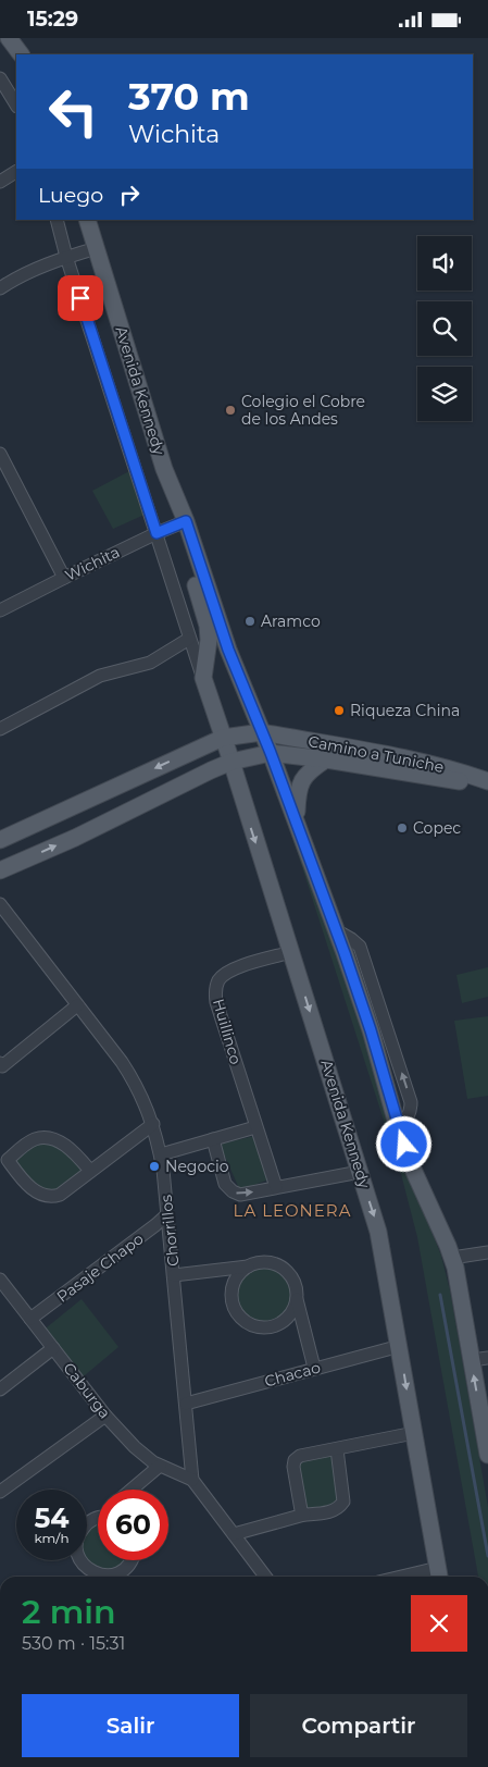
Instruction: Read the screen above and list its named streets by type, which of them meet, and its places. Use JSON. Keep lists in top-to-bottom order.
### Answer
{
  "streets": {
    "main road": ["Avenida Kennedy", "Camino a Tuniche"],
    "street": [
      "Wichita",
      "Huillinco",
      "Chorrillos",
      "Pasaje Chapo",
      "Chacao",
      "Caburga"
    ]
  },
  "crossings": [
    ["Avenida Kennedy", "Wichita"],
    ["Avenida Kennedy", "Camino a Tuniche"],
    ["Avenida Kennedy", "Huillinco"],
    ["Avenida Kennedy", "Chacao"],
    ["Chorrillos", "Pasaje Chapo"],
    ["Chorrillos", "Chacao"],
    ["Chorrillos", "Caburga"],
    ["Pasaje Chapo", "Caburga"]
  ],
  "districts": ["LA LEONERA"],
  "places": [
    "Colegio el Cobre de los Andes",
    "Aramco",
    "Riqueza China",
    "Copec",
    "Negocio"
  ],
  "page": {
    "status": "15:29",
    "turn": ["370 m", "Wichita"],
    "then": "Luego",
    "speed": "54 km/h",
    "limit": "60",
    "heading": ["2 min", "530 m · 15:31"],
    "buttons": ["Salir", "Compartir"]
  }
}
